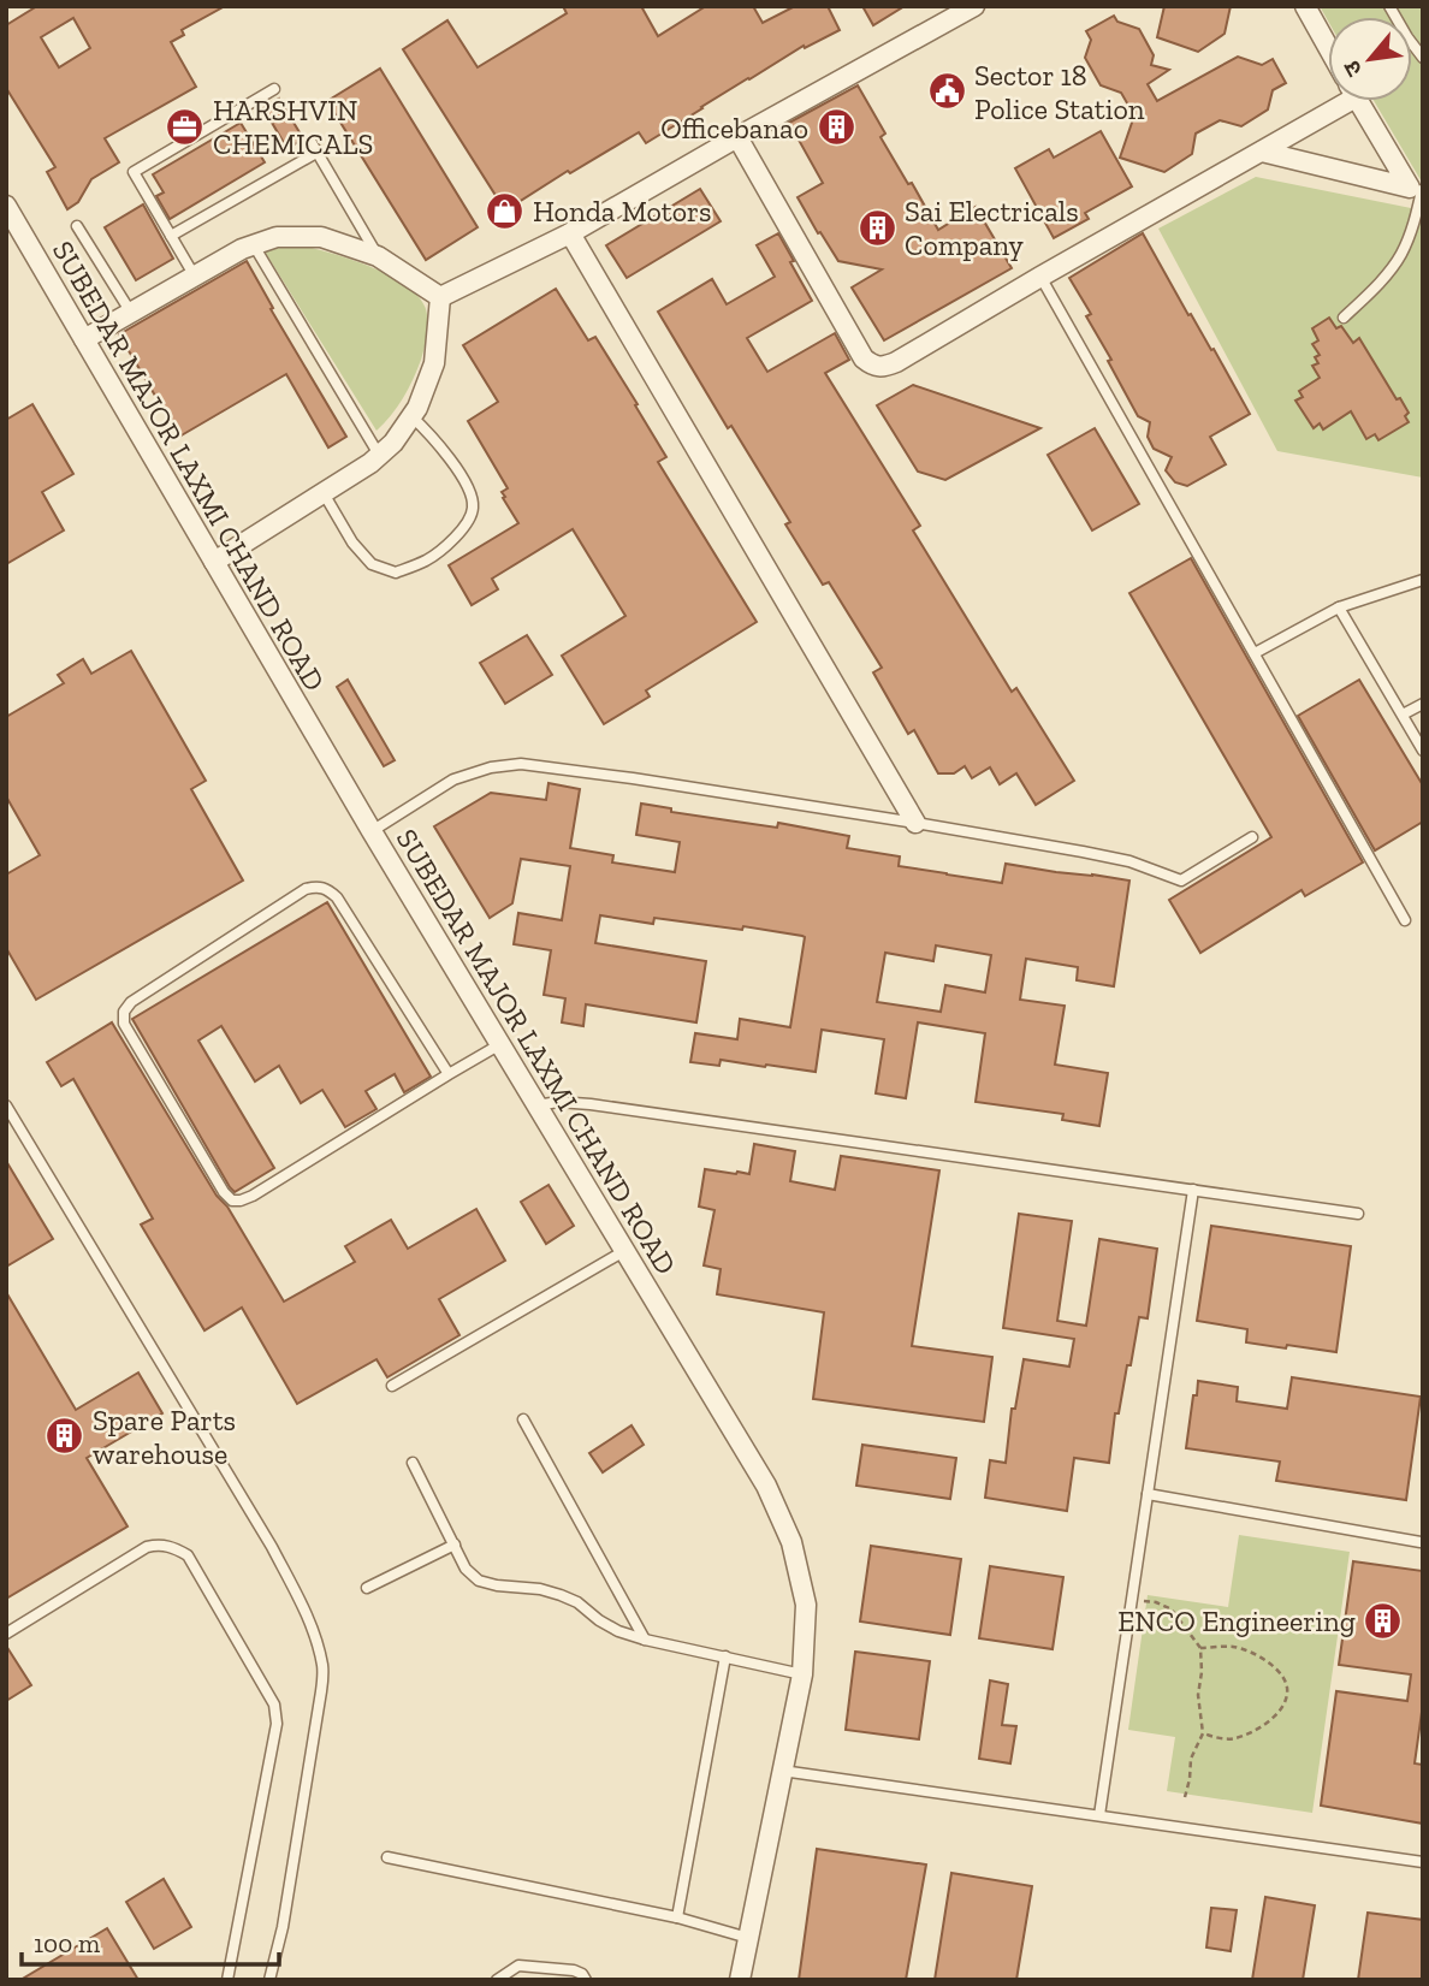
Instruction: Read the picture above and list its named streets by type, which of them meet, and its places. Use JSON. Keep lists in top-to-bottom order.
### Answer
{
  "streets": {
    "street": ["SUBEDAR MAJOR LAXMI CHAND ROAD"]
  },
  "places": {
    "public building": ["Sector 18 Police Station"],
    "office": ["HARSHVIN CHEMICALS"],
    "building": [
      "Officebanao",
      "Sai Electricals Company",
      "Spare Parts warehouse",
      "ENCO Engineering"
    ],
    "shop": ["Honda Motors"]
  },
  "scale_bar": "100 m",
  "north": "bottom left"
}
